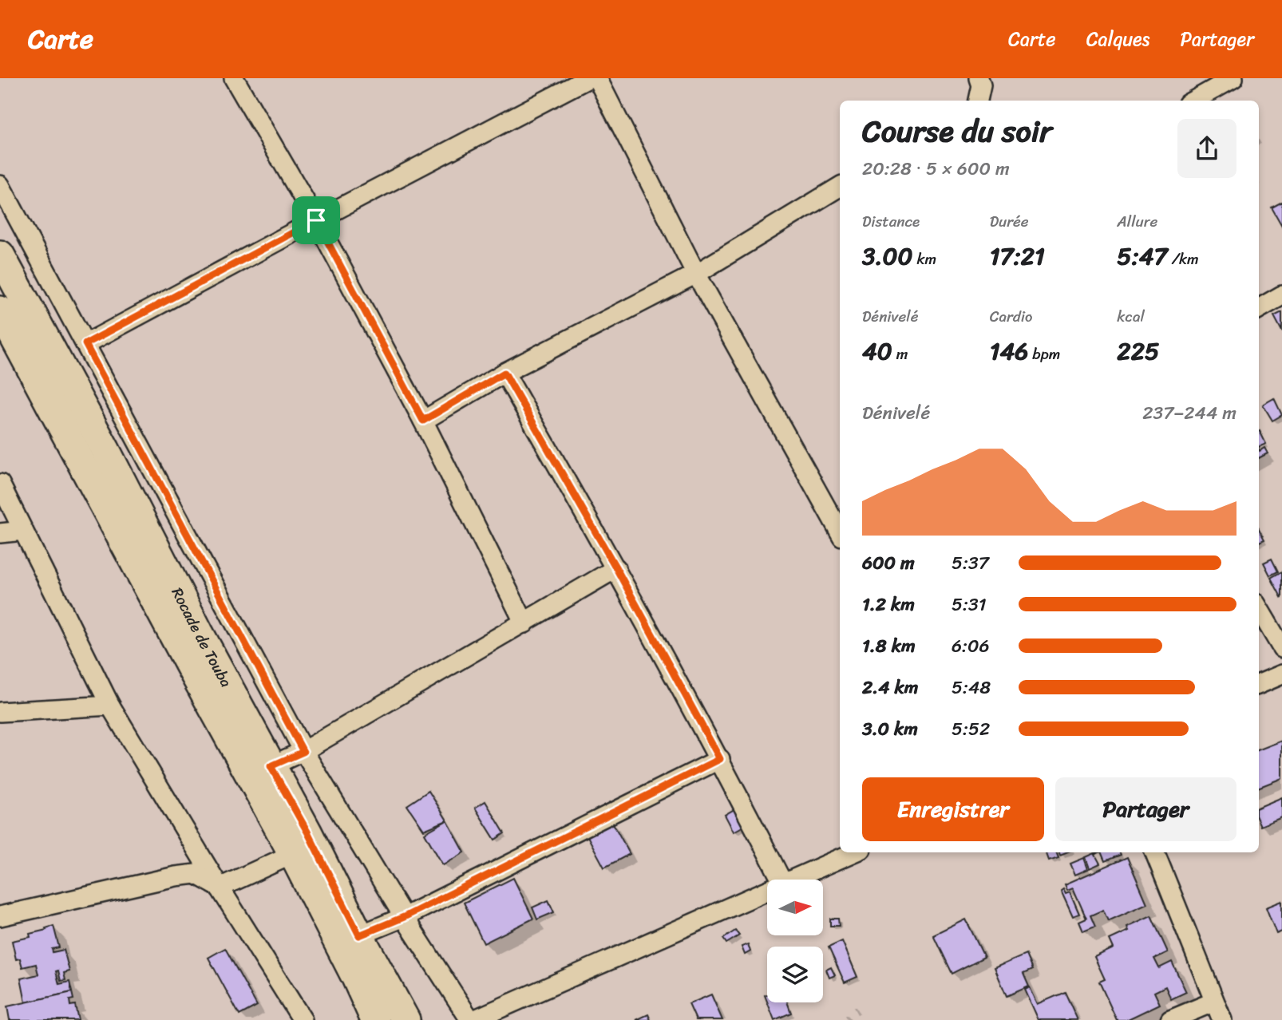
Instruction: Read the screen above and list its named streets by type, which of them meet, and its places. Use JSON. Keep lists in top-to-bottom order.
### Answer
{
  "streets": {
    "main road": ["Rocade de Touba"]
  },
  "north": "right",
  "page": {
    "header": "Carte",
    "nav": ["Carte", "Calques", "Partager"],
    "heading": ["Course du soir", "20:28 · 5 × 600 m"],
    "stats": [
      ["Distance", "3.00 km"],
      ["Durée", "17:21"],
      ["Allure", "5:47 /km"],
      ["Dénivelé", "40 m"],
      ["Cardio", "146 bpm"],
      ["kcal", "225"]
    ],
    "chart": ["Dénivelé", "237–244 m"],
    "list": [
      {
        "name": "600 m",
        "note": "5:37"
      },
      {
        "name": "1.2 km",
        "note": "5:31"
      },
      {
        "name": "1.8 km",
        "note": "6:06"
      },
      {
        "name": "2.4 km",
        "note": "5:48"
      },
      {
        "name": "3.0 km",
        "note": "5:52"
      }
    ],
    "buttons": ["Enregistrer", "Partager"]
  }
}
